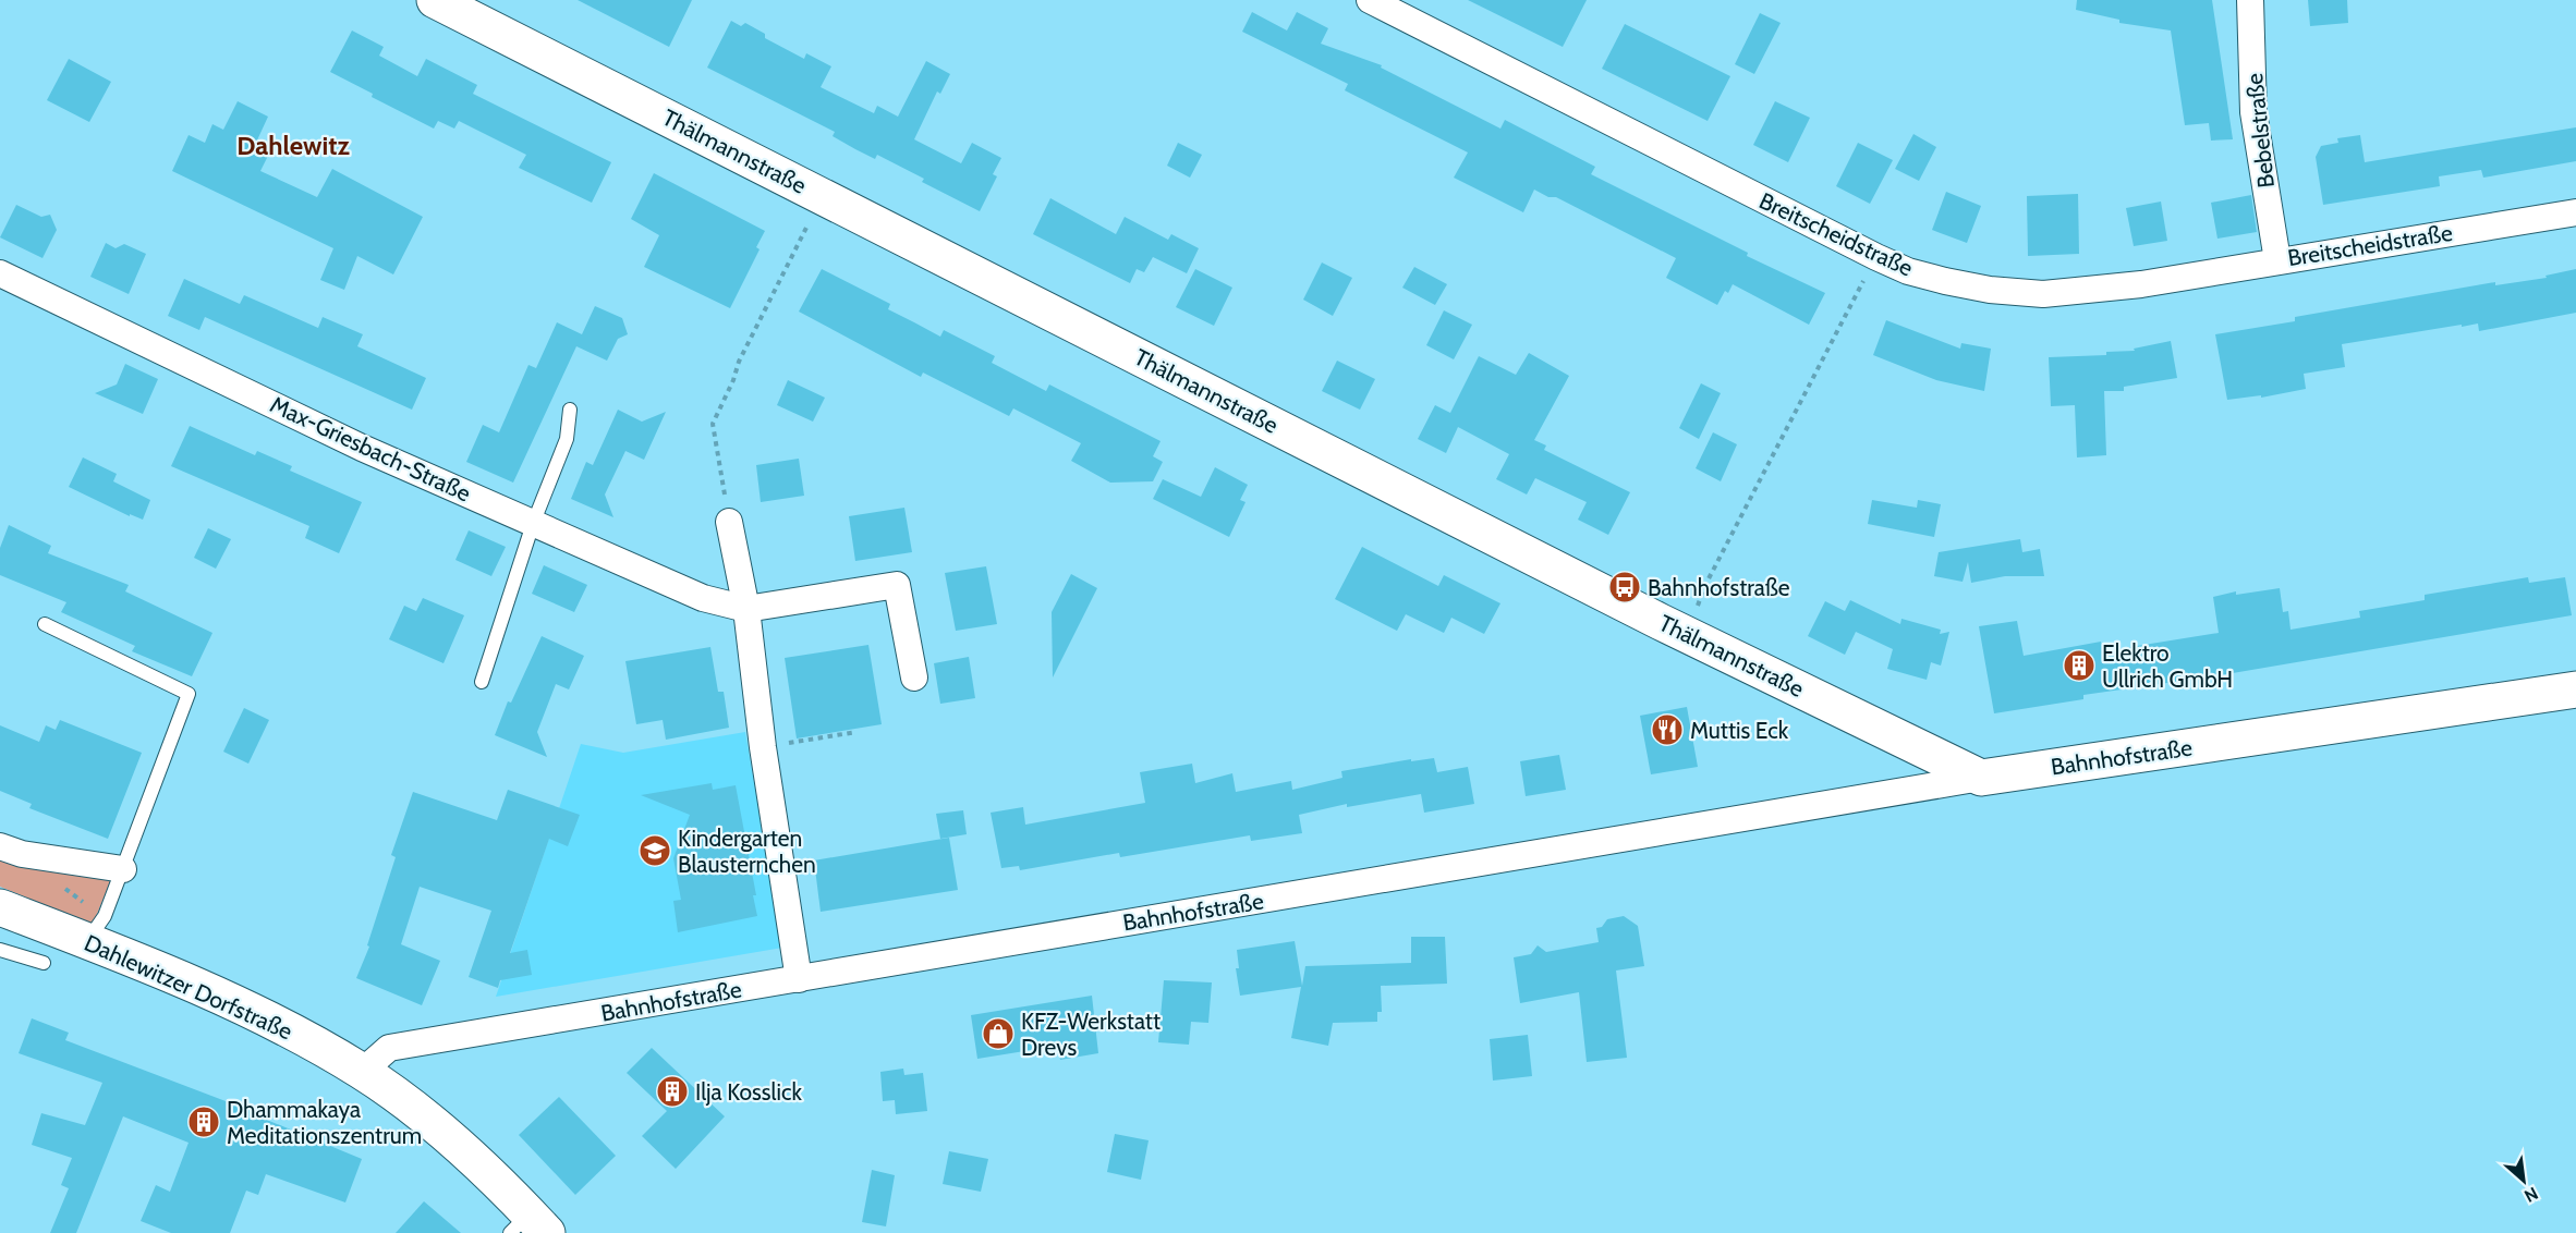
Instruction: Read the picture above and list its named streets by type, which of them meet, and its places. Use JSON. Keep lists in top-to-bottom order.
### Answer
{
  "streets": {
    "main road": ["Thälmannstraße", "Bahnhofstraße", "Dahlewitzer Dorfstraße"],
    "street": ["Bebelstraße", "Breitscheidstraße", "Max-Griesbach-Straße"]
  },
  "crossings": [
    ["Bebelstraße", "Breitscheidstraße"],
    ["Thälmannstraße", "Bahnhofstraße"],
    ["Bahnhofstraße", "Dahlewitzer Dorfstraße"]
  ],
  "districts": ["Dahlewitz"],
  "places": {
    "bus stop": ["Bahnhofstraße"],
    "building": ["Elektro Ullrich GmbH", "Ilja Kosslick", "Dhammakaya Meditationszentrum"],
    "restaurant": ["Muttis Eck"],
    "school or university": ["Kindergarten Blausternchen"],
    "shop": ["KFZ-Werkstatt Drevs"]
  },
  "north": "bottom right"
}
